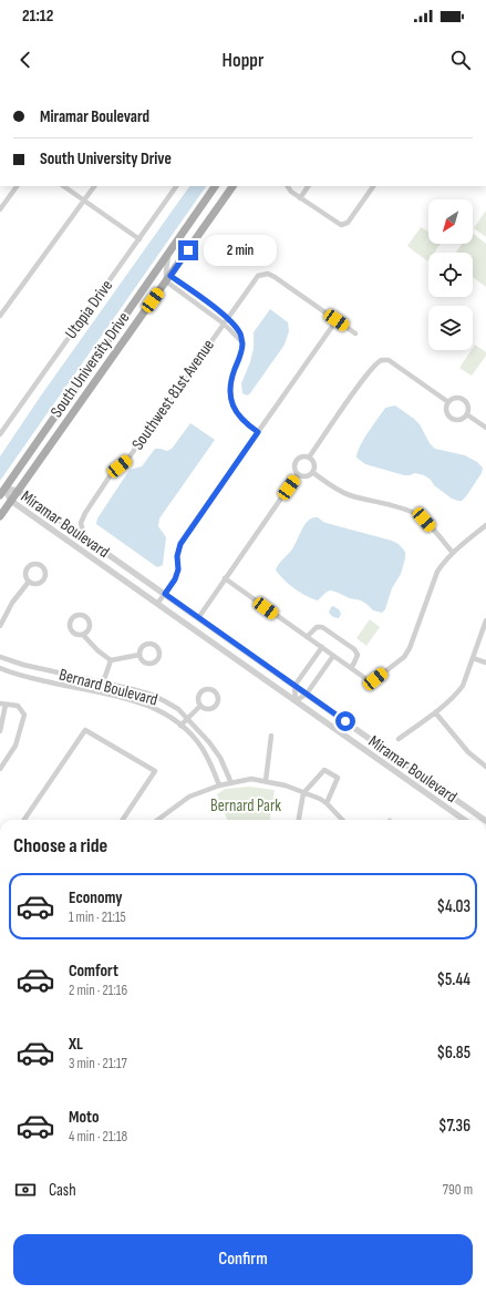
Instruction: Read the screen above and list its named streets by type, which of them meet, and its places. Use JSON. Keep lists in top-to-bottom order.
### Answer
{
  "streets": {
    "main road": ["South University Drive"],
    "street": [
      "Utopia Drive",
      "Southwest 81st Avenue",
      "Miramar Boulevard",
      "Bernard Boulevard"
    ]
  },
  "crossings": [
    ["South University Drive", "Miramar Boulevard"],
    ["Southwest 81st Avenue", "Miramar Boulevard"]
  ],
  "parks": ["Bernard Park"],
  "north": "bottom left",
  "page": {
    "status": "21:12",
    "header": "Hoppr",
    "banner": ["Miramar Boulevard", "South University Drive"],
    "bubble": "2 min",
    "heading": "Choose a ride",
    "list": [
      {
        "name": "Economy",
        "note": "1 min · 21:15",
        "value": "$4.03"
      },
      {
        "name": "Comfort",
        "note": "2 min · 21:16",
        "value": "$5.44"
      },
      {
        "name": "XL",
        "note": "3 min · 21:17",
        "value": "$6.85"
      },
      {
        "name": "Moto",
        "note": "4 min · 21:18",
        "value": "$7.36"
      }
    ],
    "pay": ["Cash", "790 m"],
    "buttons": "Confirm"
  }
}
